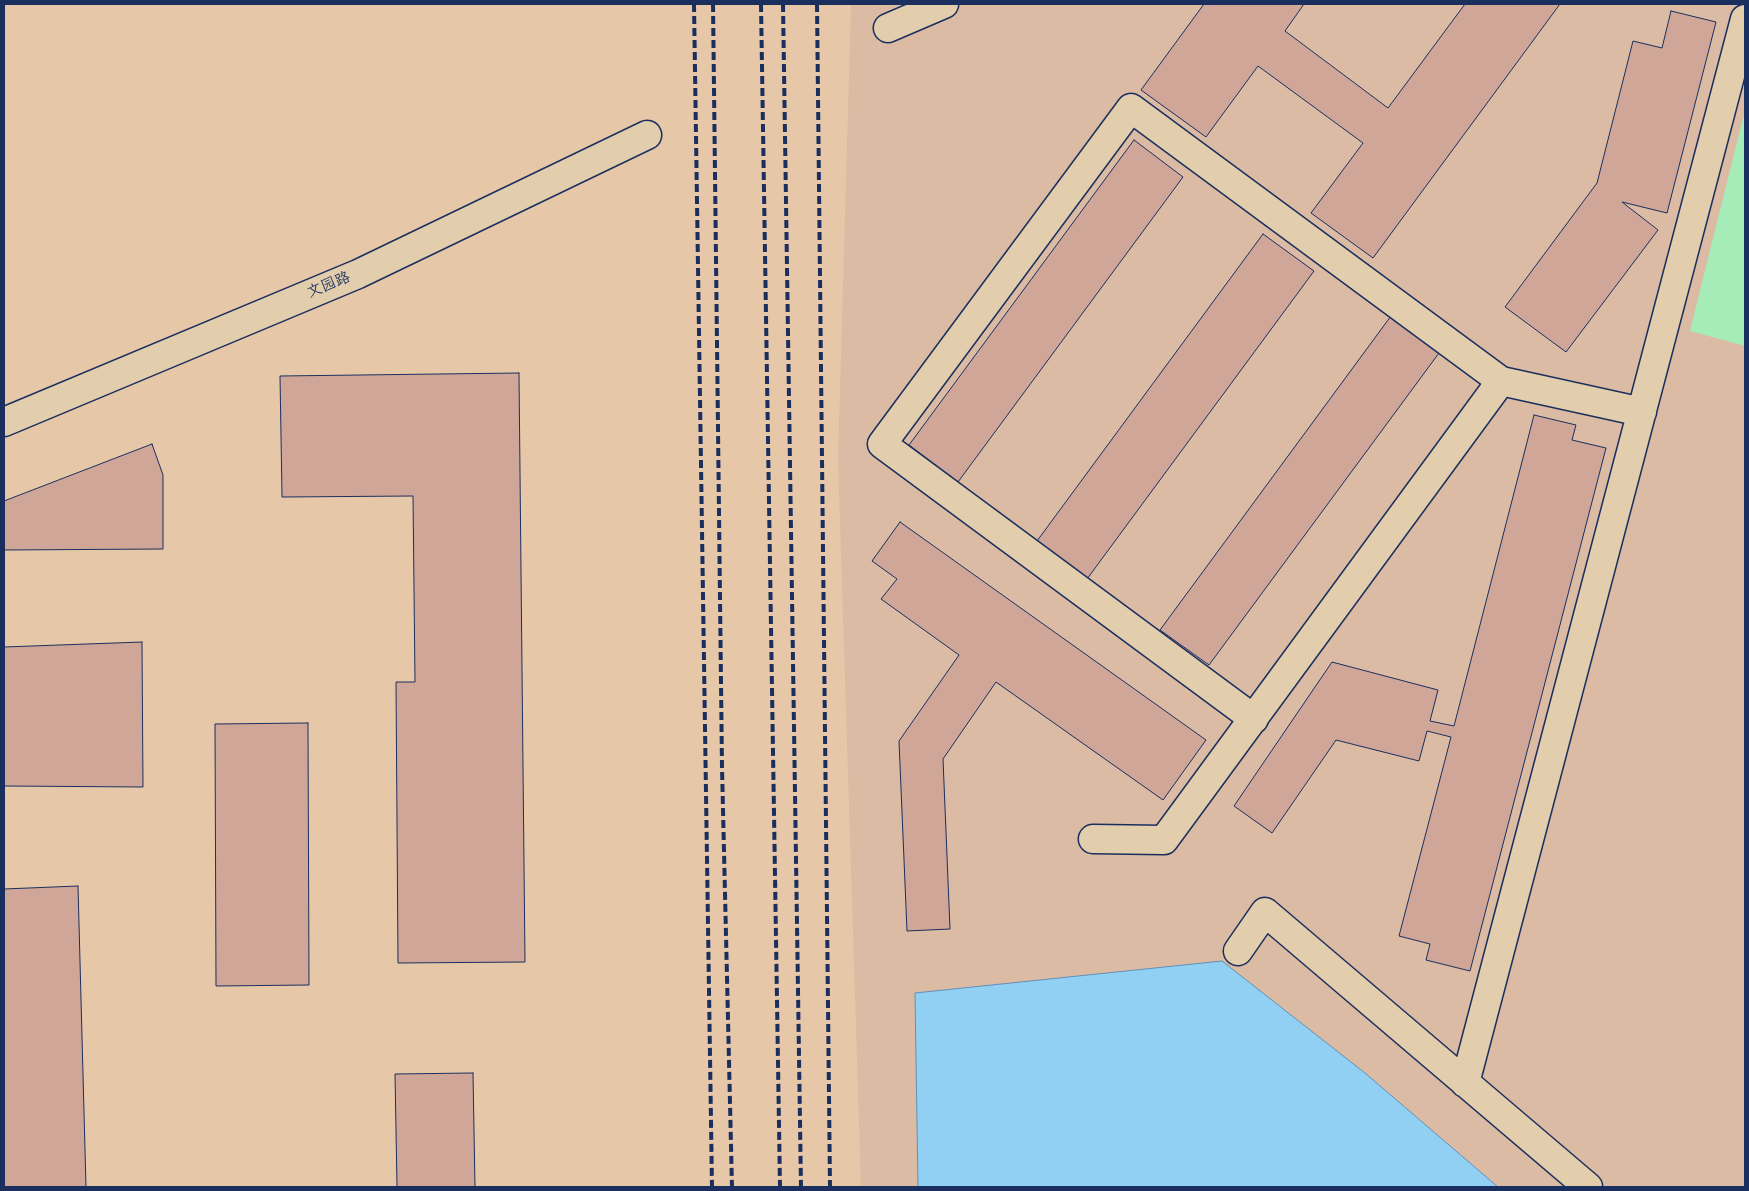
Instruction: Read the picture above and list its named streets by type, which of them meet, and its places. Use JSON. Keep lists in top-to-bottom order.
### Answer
{
  "streets": {
    "street": ["文园路"]
  }
}
